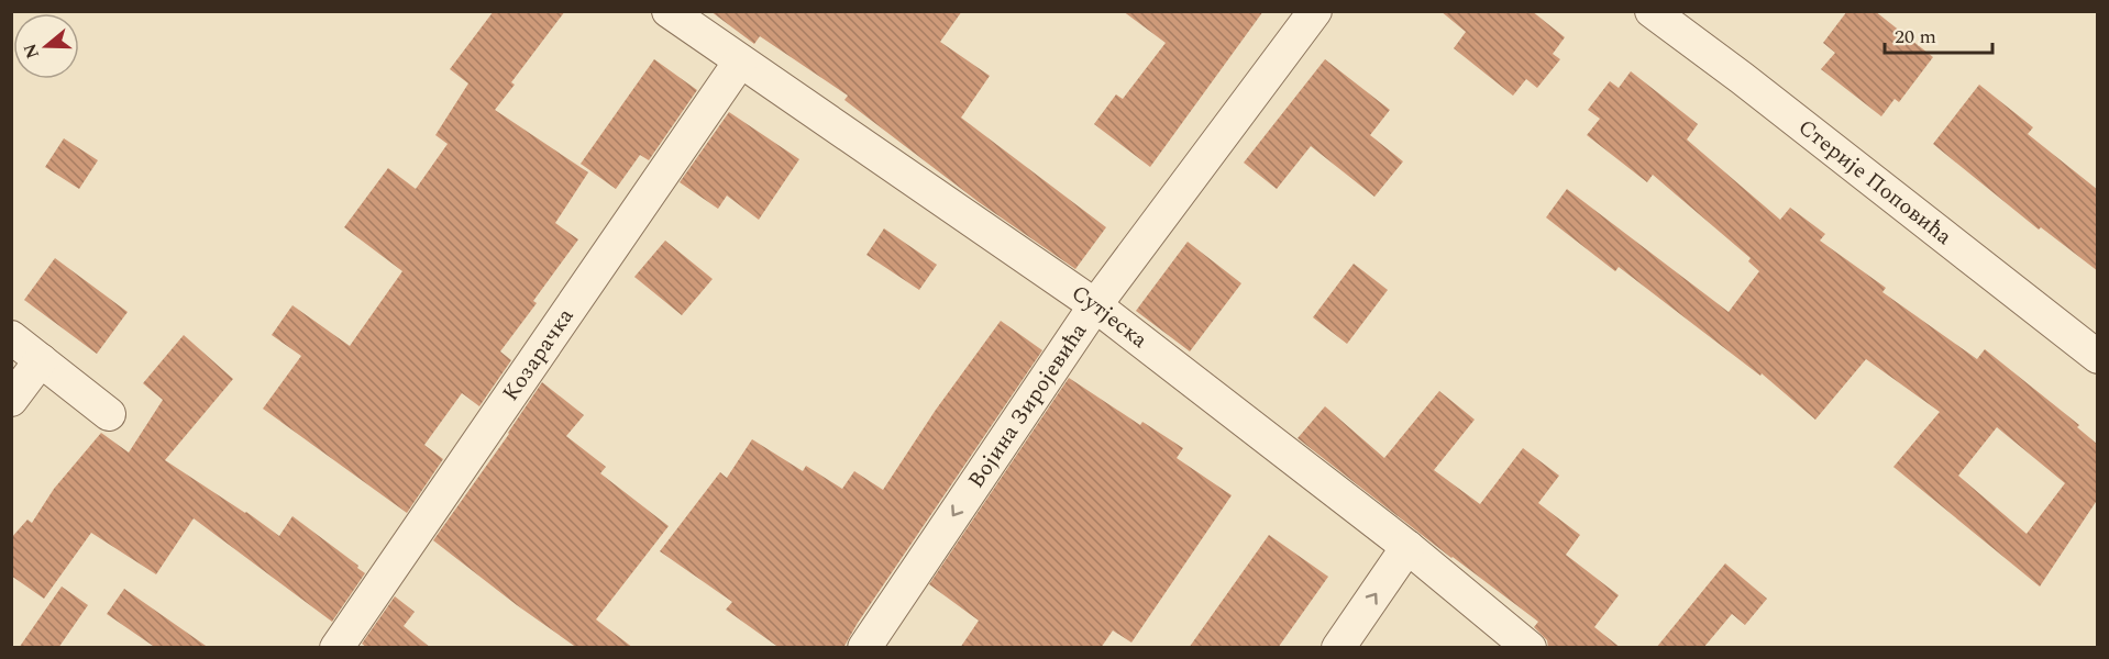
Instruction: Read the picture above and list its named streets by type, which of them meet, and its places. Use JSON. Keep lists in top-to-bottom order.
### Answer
{
  "streets": {
    "street": [
      "Стерије Поповића",
      "Сутјеска",
      "Козарачка",
      "Војина Зиројевића"
    ]
  },
  "crossings": [
    ["Сутјеска", "Козарачка"],
    ["Сутјеска", "Војина Зиројевића"]
  ],
  "one_way": ["Војина Зиројевића"],
  "scale_bar": "20 m",
  "north": "left"
}
